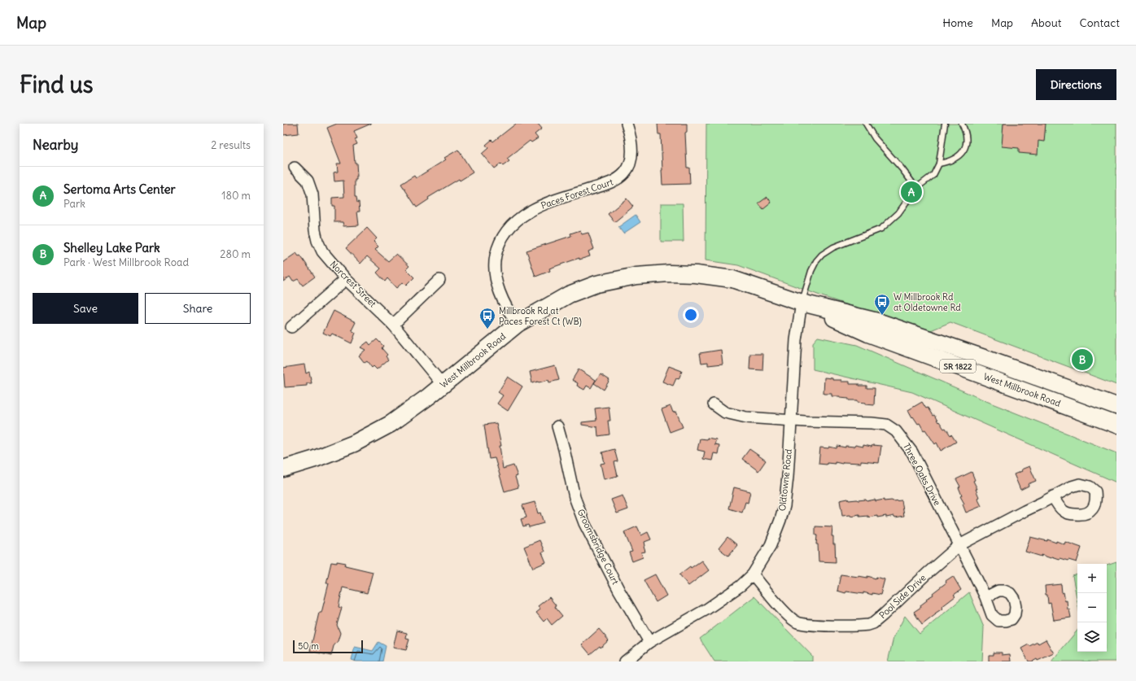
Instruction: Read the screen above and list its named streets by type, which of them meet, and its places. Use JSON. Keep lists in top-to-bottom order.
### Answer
{
  "streets": {
    "main road": ["West Millbrook Road", "SR 1822"],
    "street": [
      "Paces Forest Court",
      "Norcrest Street",
      "Three Oaks Drive",
      "Oldtowne Road",
      "Groomsbridge Court",
      "Pool Side Drive"
    ]
  },
  "crossings": [
    ["Paces Forest Court", "West Millbrook Road"],
    ["Norcrest Street", "West Millbrook Road"],
    ["West Millbrook Road", "Oldtowne Road"],
    ["Three Oaks Drive", "Oldtowne Road"],
    ["Three Oaks Drive", "Pool Side Drive"],
    ["Oldtowne Road", "Groomsbridge Court"],
    ["Oldtowne Road", "Pool Side Drive"]
  ],
  "places": {
    "bus stop": ["W Millbrook Rd at Oldetowne Rd", "Millbrook Rd at Paces Forest Ct (WB)"]
  },
  "scale_bar": "50 m",
  "page": {
    "header": "Map",
    "nav": [
      "Home",
      "Map",
      "About",
      "Contact"
    ],
    "buttons": [
      "Directions",
      ["Save", "Share"]
    ],
    "title": "Find us",
    "heading": ["Nearby", "2 results"],
    "list": [
      {
        "mark": "A",
        "name": "Sertoma Arts Center",
        "note": "Park",
        "value": "180 m"
      },
      {
        "mark": "B",
        "name": "Shelley Lake Park",
        "note": "Park · West Millbrook Road",
        "value": "280 m"
      }
    ],
    "pins": ["A", "B"],
    "map_buttons": ["+", "−"],
    "scale": "50 m"
  }
}
